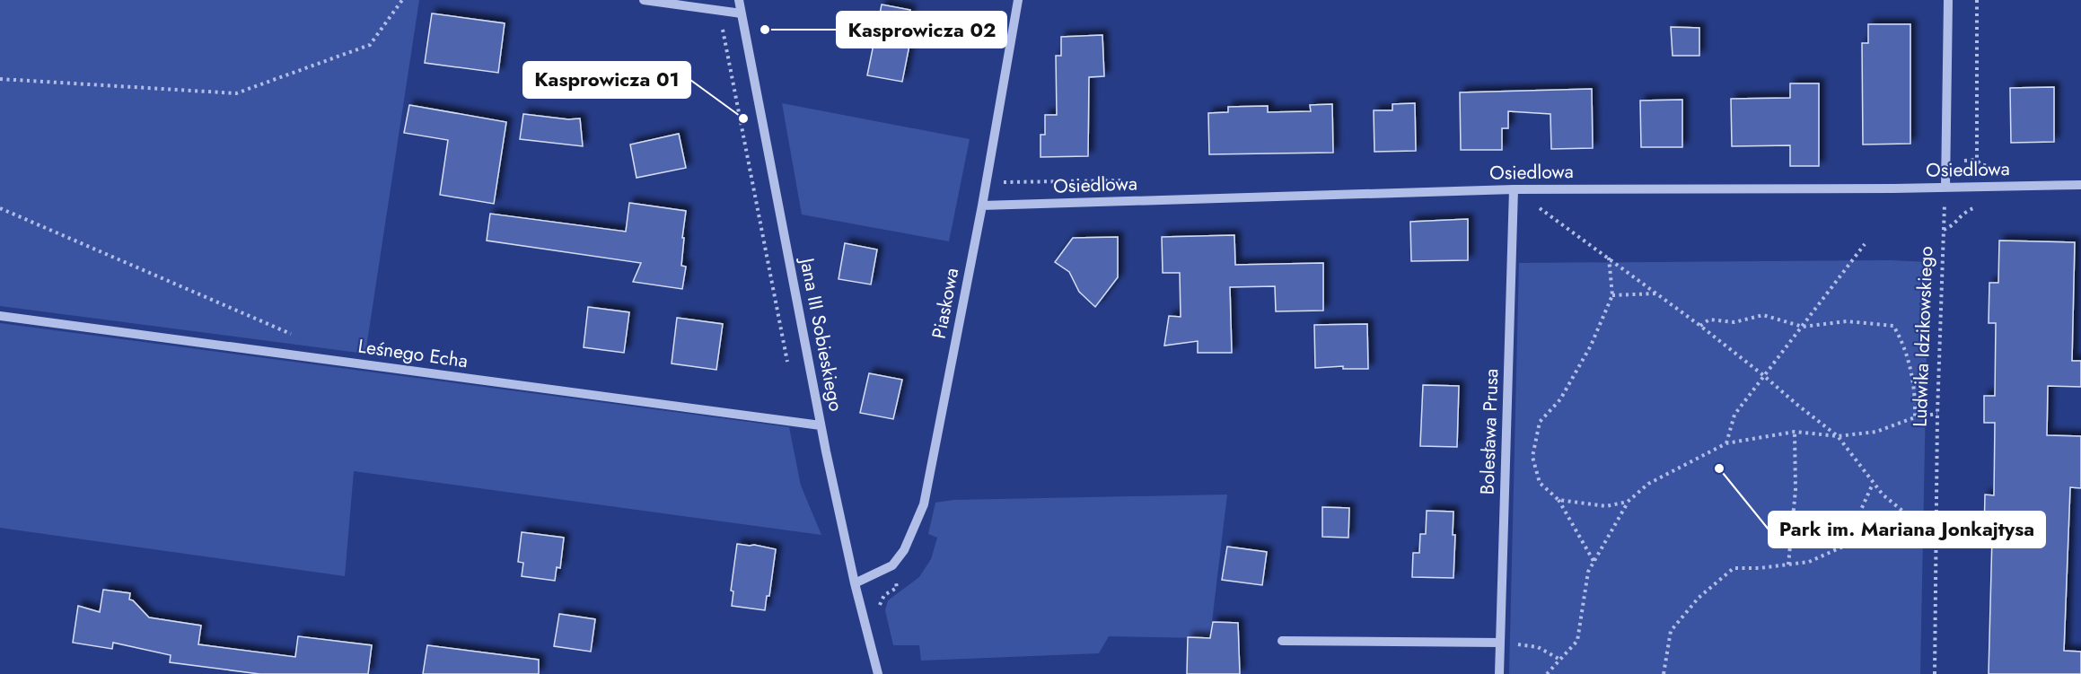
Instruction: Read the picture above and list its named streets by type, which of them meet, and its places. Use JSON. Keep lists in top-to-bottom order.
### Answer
{
  "streets": {
    "street": [
      "Osiedlowa",
      "Piaskowa",
      "Jana III Sobieskiego",
      "Leśnego Echa",
      "Bolesława Prusa"
    ],
    "path": ["Ludwika Idzikowskiego"]
  },
  "crossings": [
    ["Osiedlowa", "Piaskowa"],
    ["Osiedlowa", "Ludwika Idzikowskiego"],
    ["Osiedlowa", "Bolesława Prusa"],
    ["Piaskowa", "Jana III Sobieskiego"],
    ["Jana III Sobieskiego", "Leśnego Echa"]
  ],
  "places": ["Kasprowicza 02", "Kasprowicza 01", "Park im. Mariana Jonkajtysa"]
}
